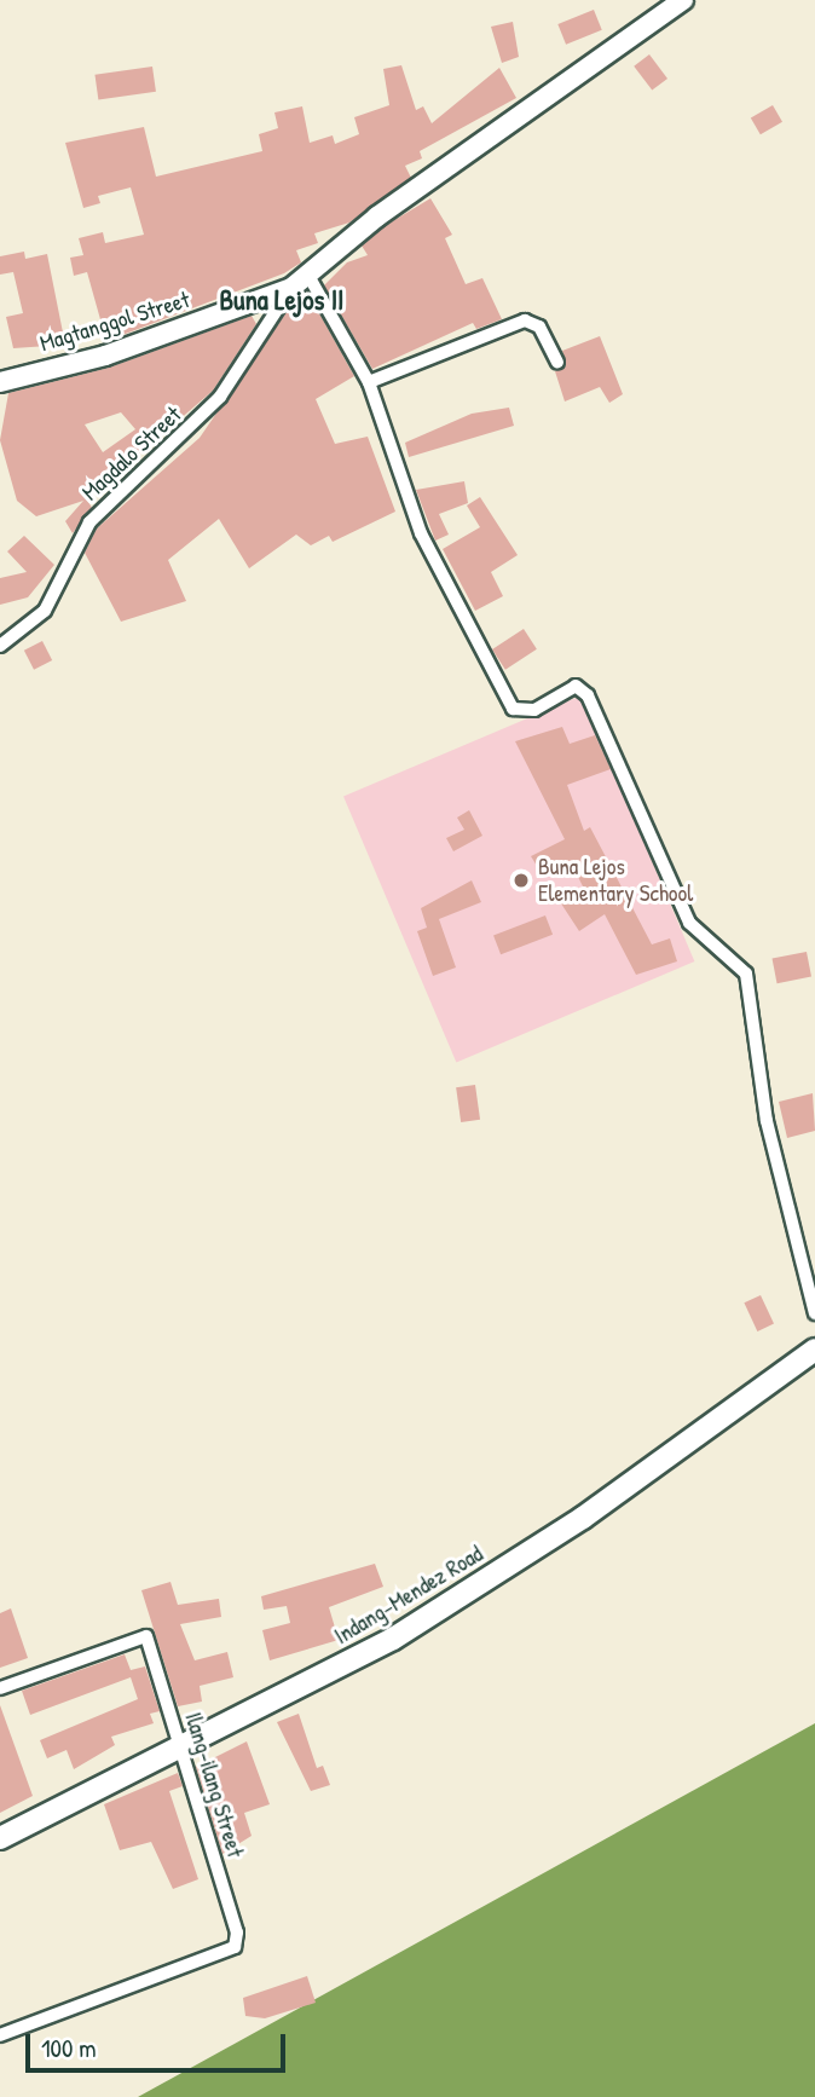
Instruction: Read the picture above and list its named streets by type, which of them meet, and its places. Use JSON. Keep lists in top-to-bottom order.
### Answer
{
  "streets": {
    "main road": ["Indang–Mendez Road"],
    "street": ["Magtanggol Street", "Magdalo Street", "Ilang-ilang Street"]
  },
  "crossings": [
    ["Magtanggol Street", "Magdalo Street"],
    ["Indang–Mendez Road", "Ilang-ilang Street"]
  ],
  "districts": ["Buna Lejos II"],
  "places": ["Buna Lejos Elementary School"],
  "scale_bar": "100 m"
}
